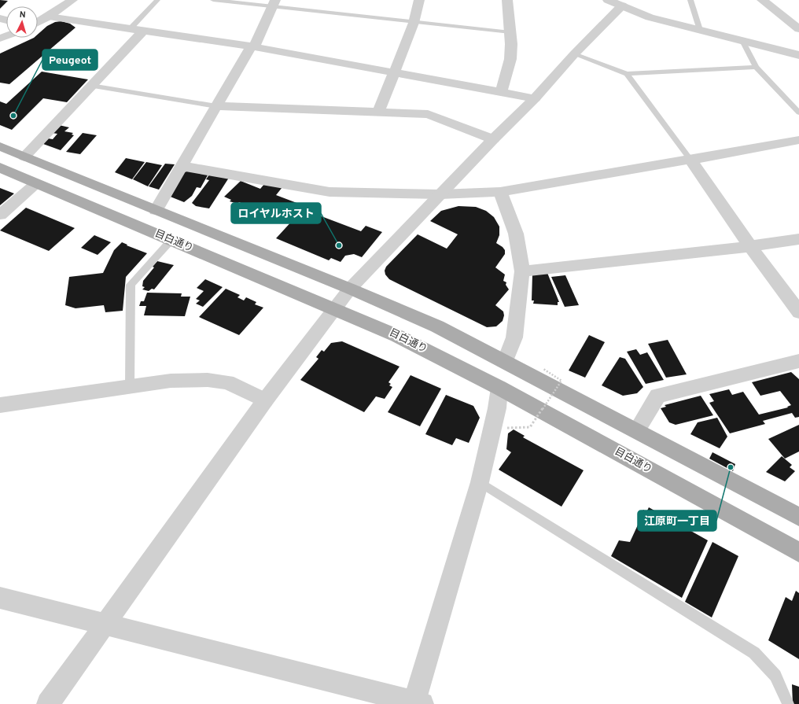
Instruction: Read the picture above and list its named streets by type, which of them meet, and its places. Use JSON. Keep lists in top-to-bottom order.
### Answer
{
  "streets": {
    "main road": ["目白通り"]
  },
  "places": ["Peugeot", "ロイヤルホスト", "江原町一丁目"],
  "north": "top"
}
